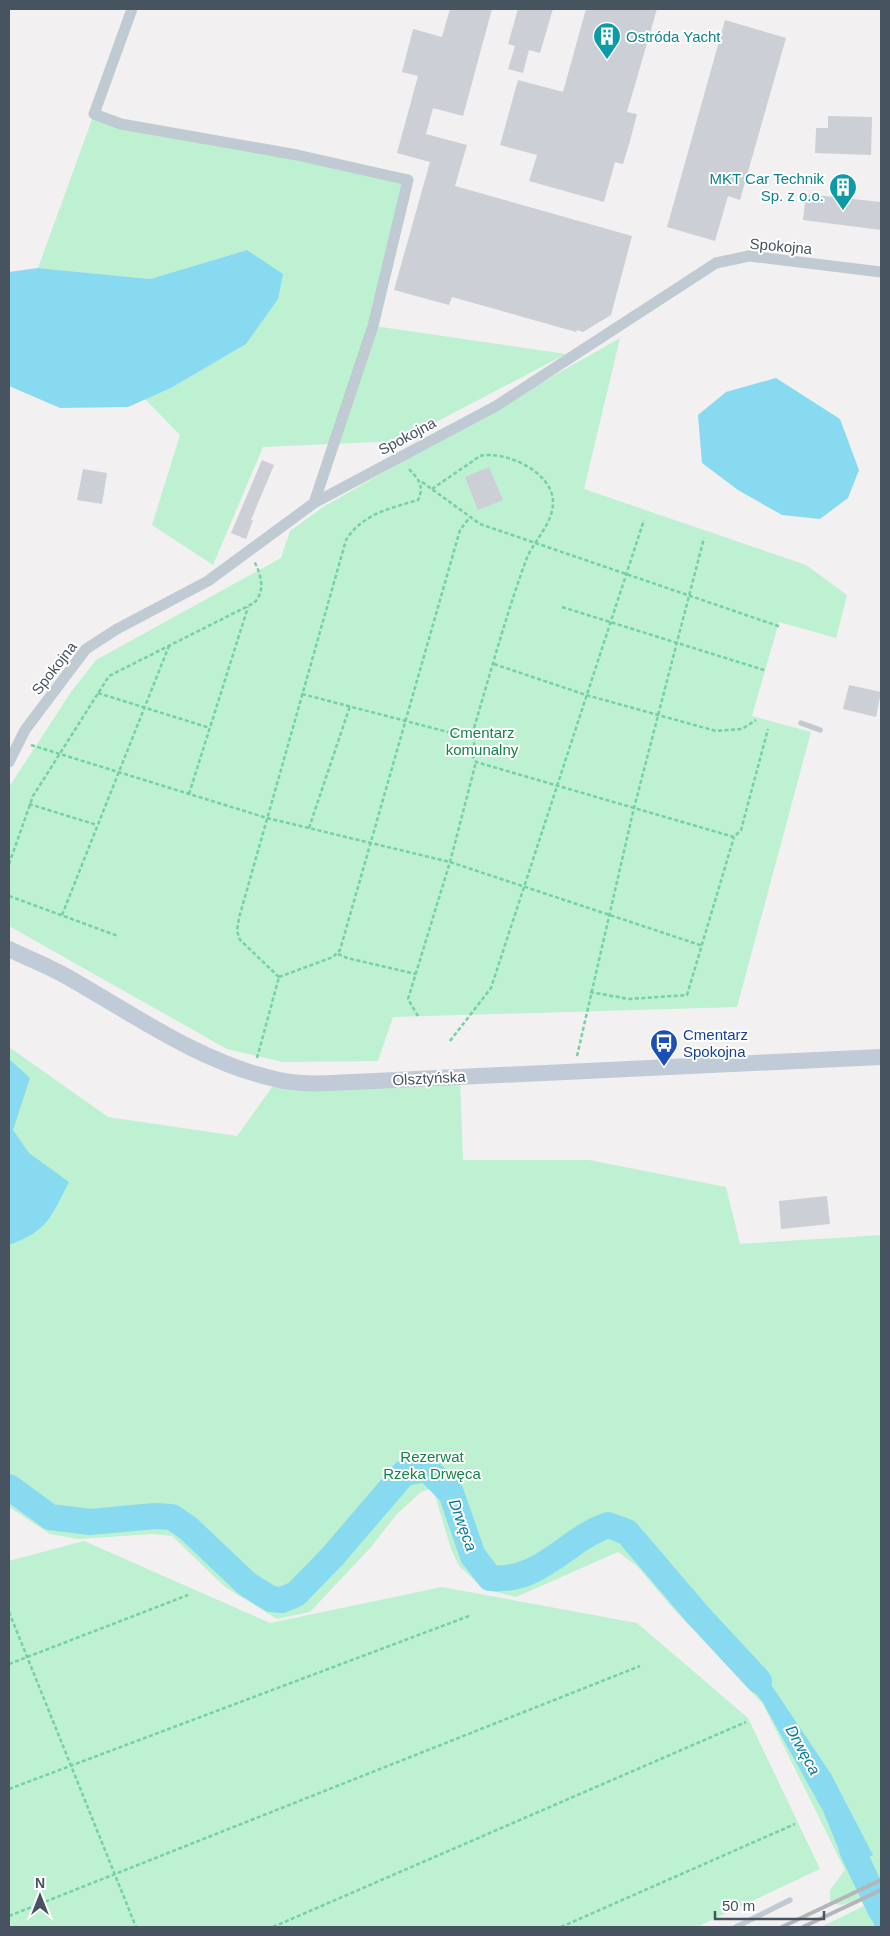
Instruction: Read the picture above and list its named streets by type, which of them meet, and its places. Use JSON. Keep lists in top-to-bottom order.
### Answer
{
  "streets": {
    "street": ["Spokojna", "Olsztyńska"]
  },
  "water": ["Drwęca"],
  "parks": ["Cmentarz komunalny", "Rezerwat Rzeka Drwęca"],
  "places": {
    "building": ["Ostróda Yacht", "MKT Car Technik Sp. z o.o."],
    "bus stop": ["Cmentarz Spokojna"]
  },
  "scale_bar": "50 m",
  "north": "top"
}
